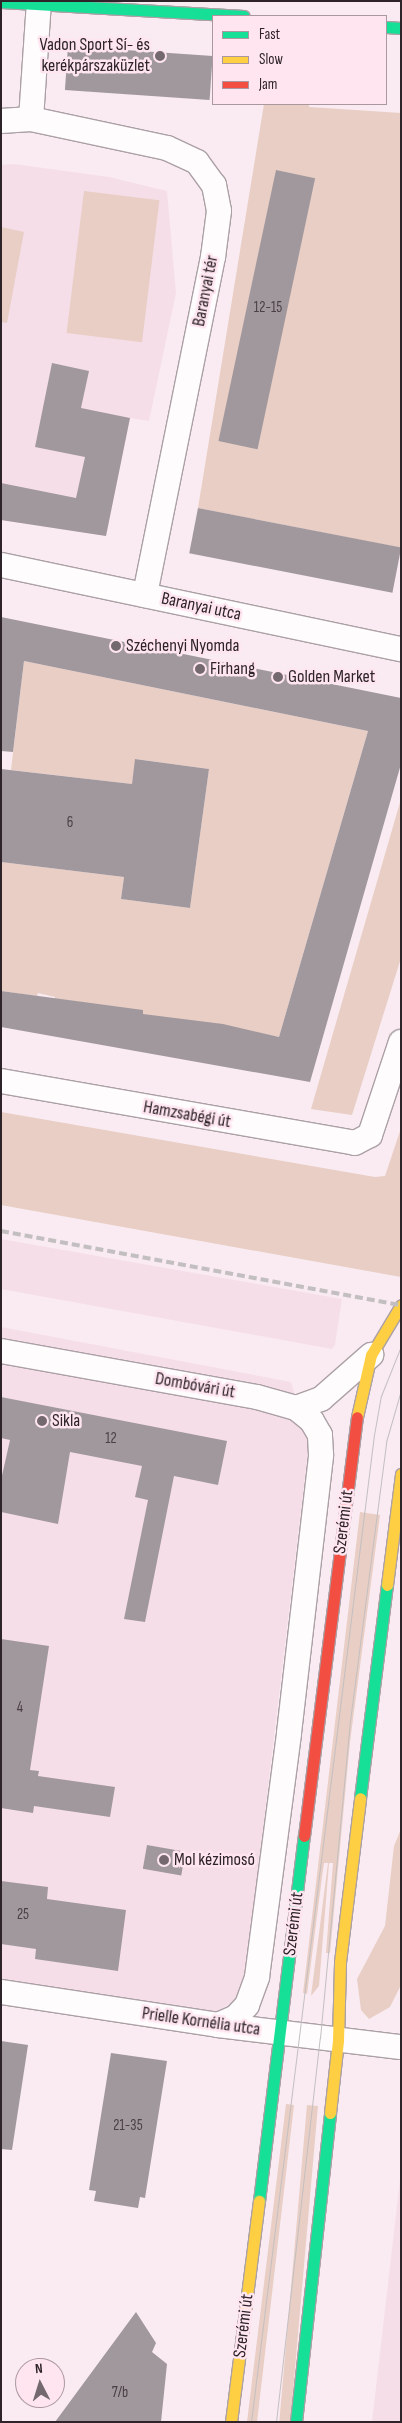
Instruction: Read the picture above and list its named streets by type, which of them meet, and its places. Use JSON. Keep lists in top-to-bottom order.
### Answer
{
  "streets": {
    "main road": ["Szerémi út"],
    "street": [
      "Baranyai tér",
      "Baranyai utca",
      "Hamzsabégi út",
      "Dombóvári út",
      "Prielle Kornélia utca"
    ]
  },
  "crossings": [
    ["Baranyai tér", "Baranyai utca"],
    ["Dombóvári út", "Szerémi út"],
    ["Szerémi út", "Prielle Kornélia utca"]
  ],
  "places": [
    "Vadon Sport Sí- és kerékpárszaküzlet",
    "Széchenyi Nyomda",
    "Firhang",
    "Golden Market",
    "Sikla",
    "Mol kézimosó"
  ],
  "house_numbers": [
    "12-15",
    "6",
    "12",
    "4",
    "25",
    "21-35",
    "7/b"
  ],
  "legend": ["Fast", "Slow", "Jam"],
  "north": "top"
}
